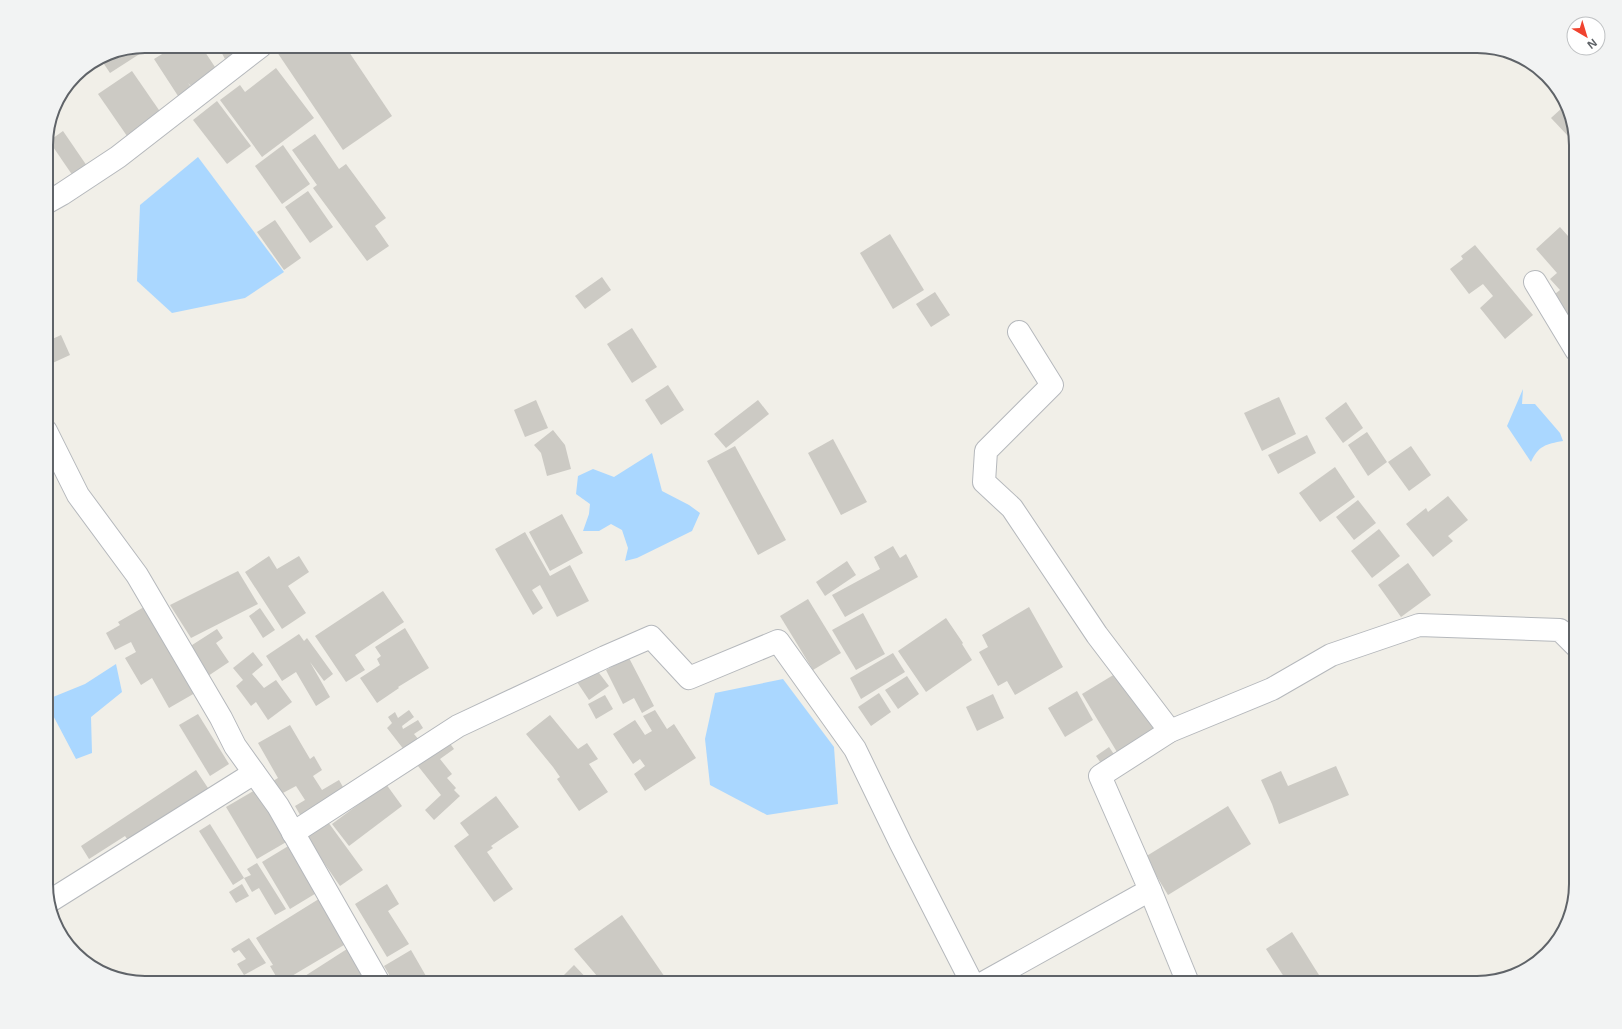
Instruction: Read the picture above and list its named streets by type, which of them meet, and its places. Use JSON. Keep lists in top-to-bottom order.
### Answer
{
  "north": "bottom right"
}
